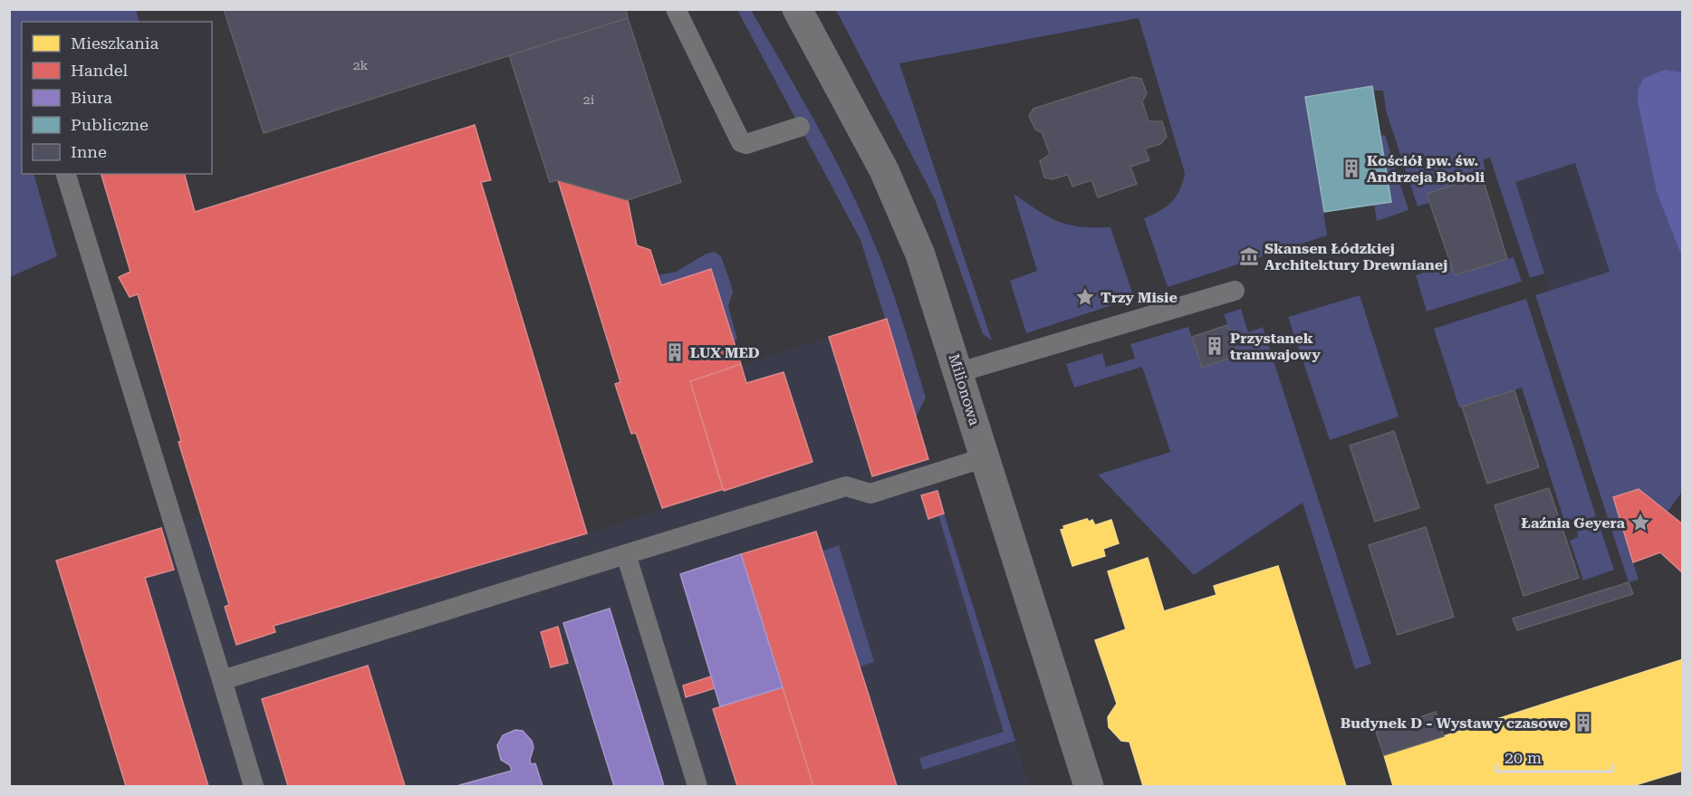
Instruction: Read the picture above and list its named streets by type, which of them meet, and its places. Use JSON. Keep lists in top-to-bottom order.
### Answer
{
  "streets": {
    "street": ["Milionowa"]
  },
  "places": {
    "building": [
      "Kościół pw. św. Andrzeja Boboli",
      "Przystanek tramwajowy",
      "LUX MED",
      "Budynek D - Wystawy czasowe"
    ],
    "museum": ["Skansen Łódzkiej Architektury Drewnianej"],
    "place": ["Trzy Misie", "Łaźnia Geyera"]
  },
  "house_numbers": ["2k", "2i"],
  "legend": [
    "Mieszkania",
    "Handel",
    "Biura",
    "Publiczne",
    "Inne"
  ],
  "scale_bar": "20 m"
}
